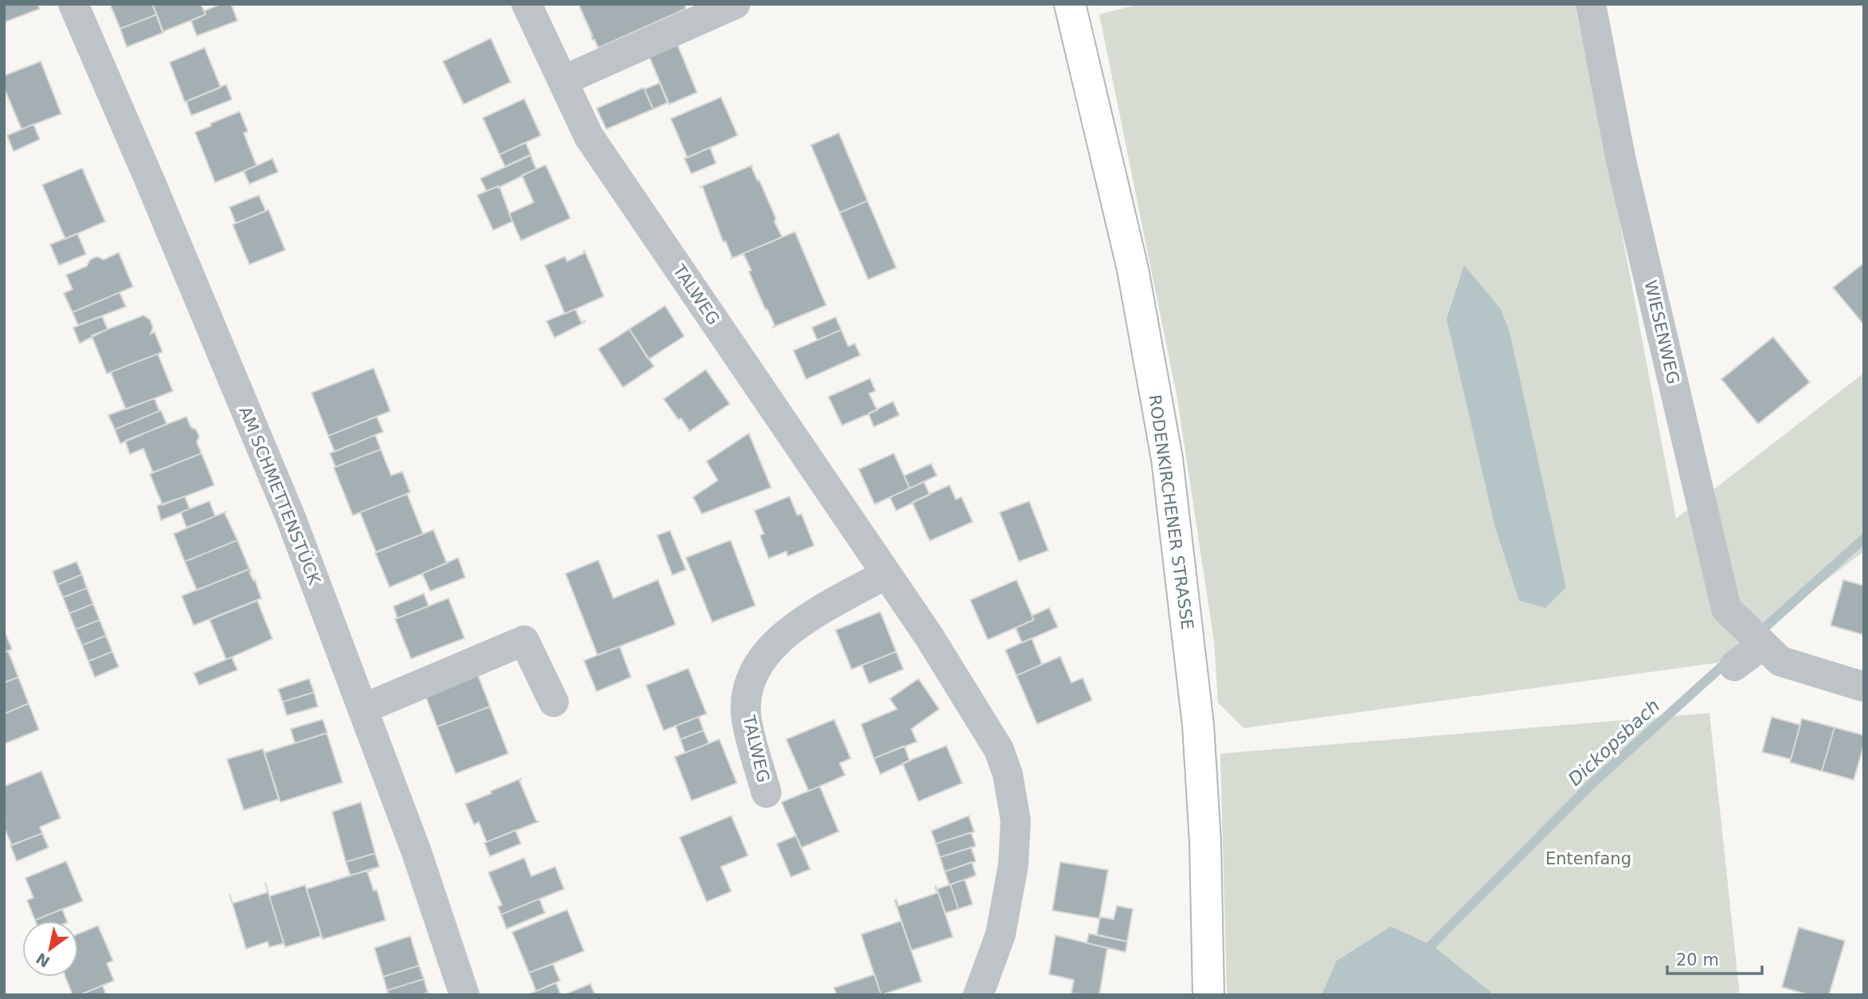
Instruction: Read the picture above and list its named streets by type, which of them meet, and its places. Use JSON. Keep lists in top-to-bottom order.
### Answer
{
  "streets": {
    "main road": ["RODENKIRCHENER STRASSE"],
    "street": ["TALWEG", "WIESENWEG", "AM SCHMETTENSTÜCK"]
  },
  "water": ["Dickopsbach"],
  "parks": ["Entenfang"],
  "scale_bar": "20 m",
  "north": "bottom left"
}
